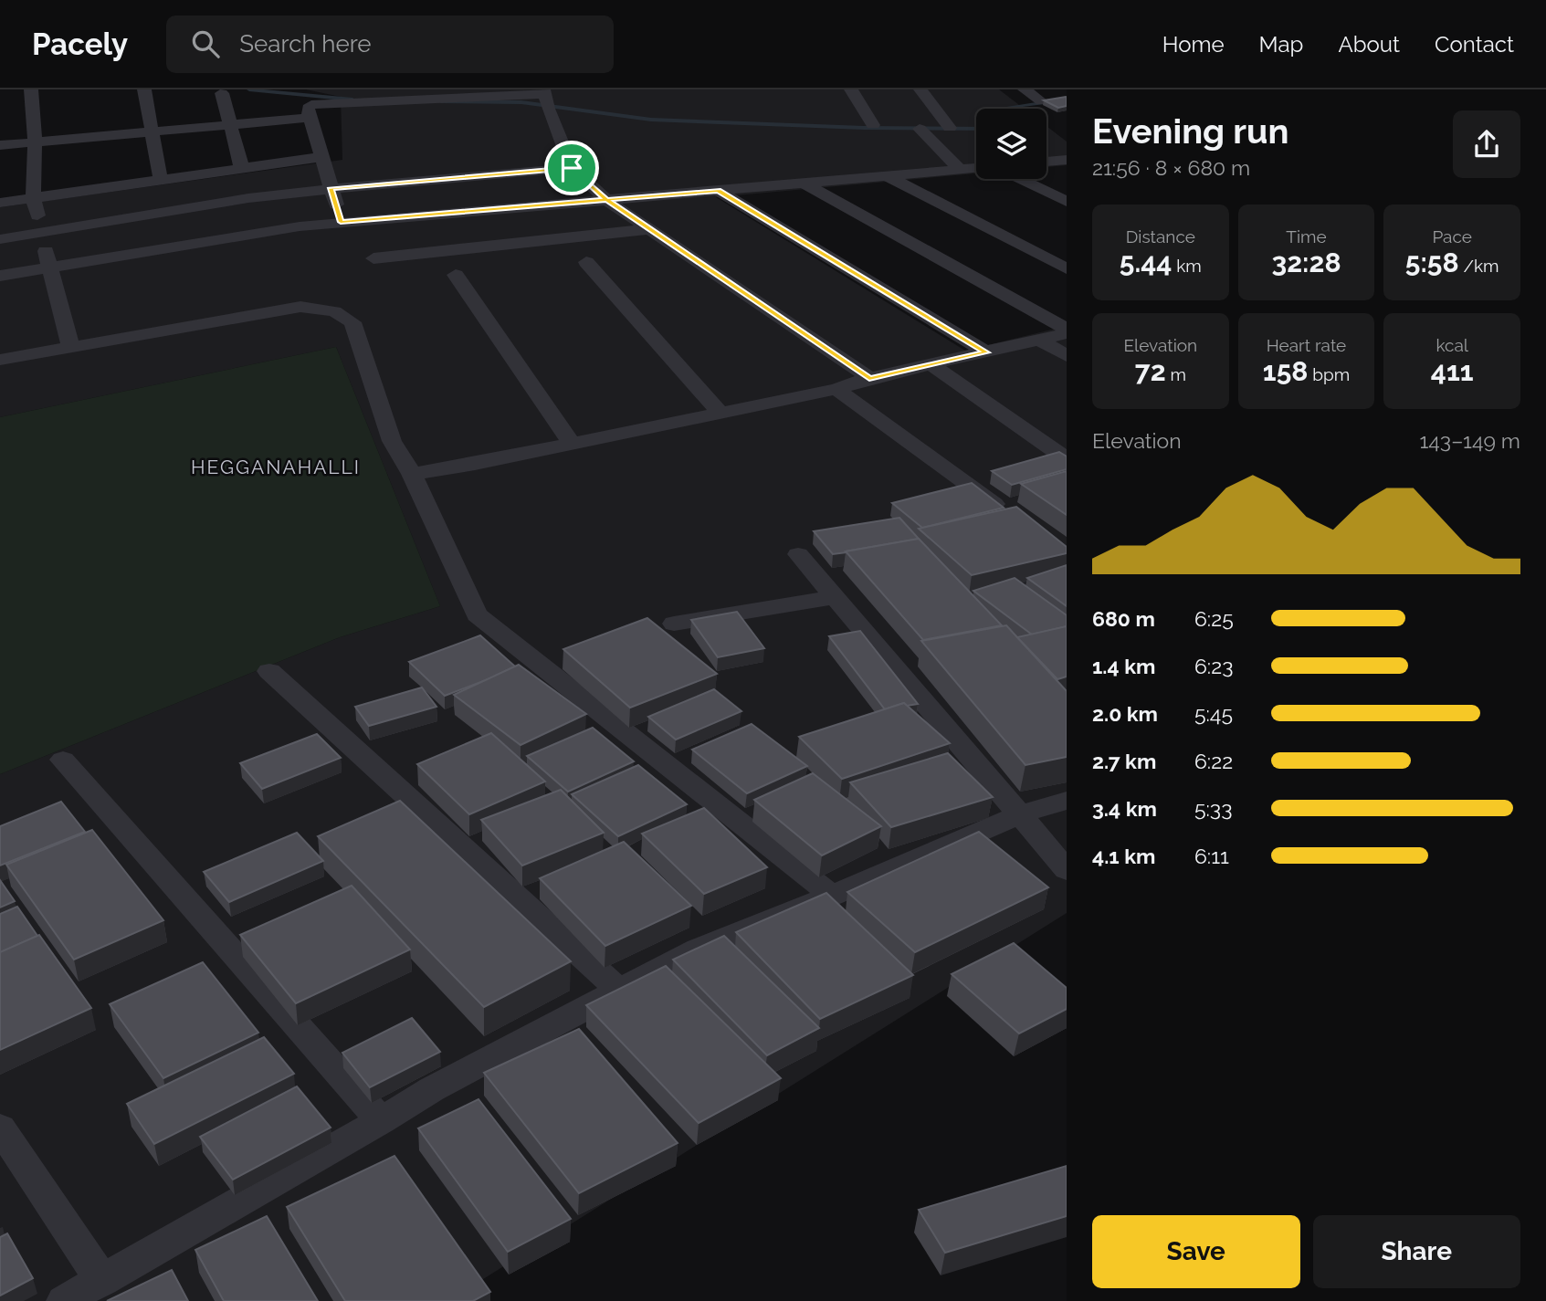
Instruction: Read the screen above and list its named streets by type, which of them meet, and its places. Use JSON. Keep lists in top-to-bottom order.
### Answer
{
  "districts": ["HEGGANAHALLI"],
  "page": {
    "header": "Pacely",
    "search": "Search here",
    "nav": [
      "Home",
      "Map",
      "About",
      "Contact"
    ],
    "heading": ["Evening run", "21:56 · 8 × 680 m"],
    "stats": [
      ["Distance", "5.44 km"],
      ["Time", "32:28"],
      ["Pace", "5:58 /km"],
      ["Elevation", "72 m"],
      ["Heart rate", "158 bpm"],
      ["kcal", "411"]
    ],
    "chart": ["Elevation", "143–149 m"],
    "list": [
      {
        "name": "680 m",
        "note": "6:25"
      },
      {
        "name": "1.4 km",
        "note": "6:23"
      },
      {
        "name": "2.0 km",
        "note": "5:45"
      },
      {
        "name": "2.7 km",
        "note": "6:22"
      },
      {
        "name": "3.4 km",
        "note": "5:33"
      },
      {
        "name": "4.1 km",
        "note": "6:11"
      }
    ],
    "buttons": ["Save", "Share"]
  }
}
